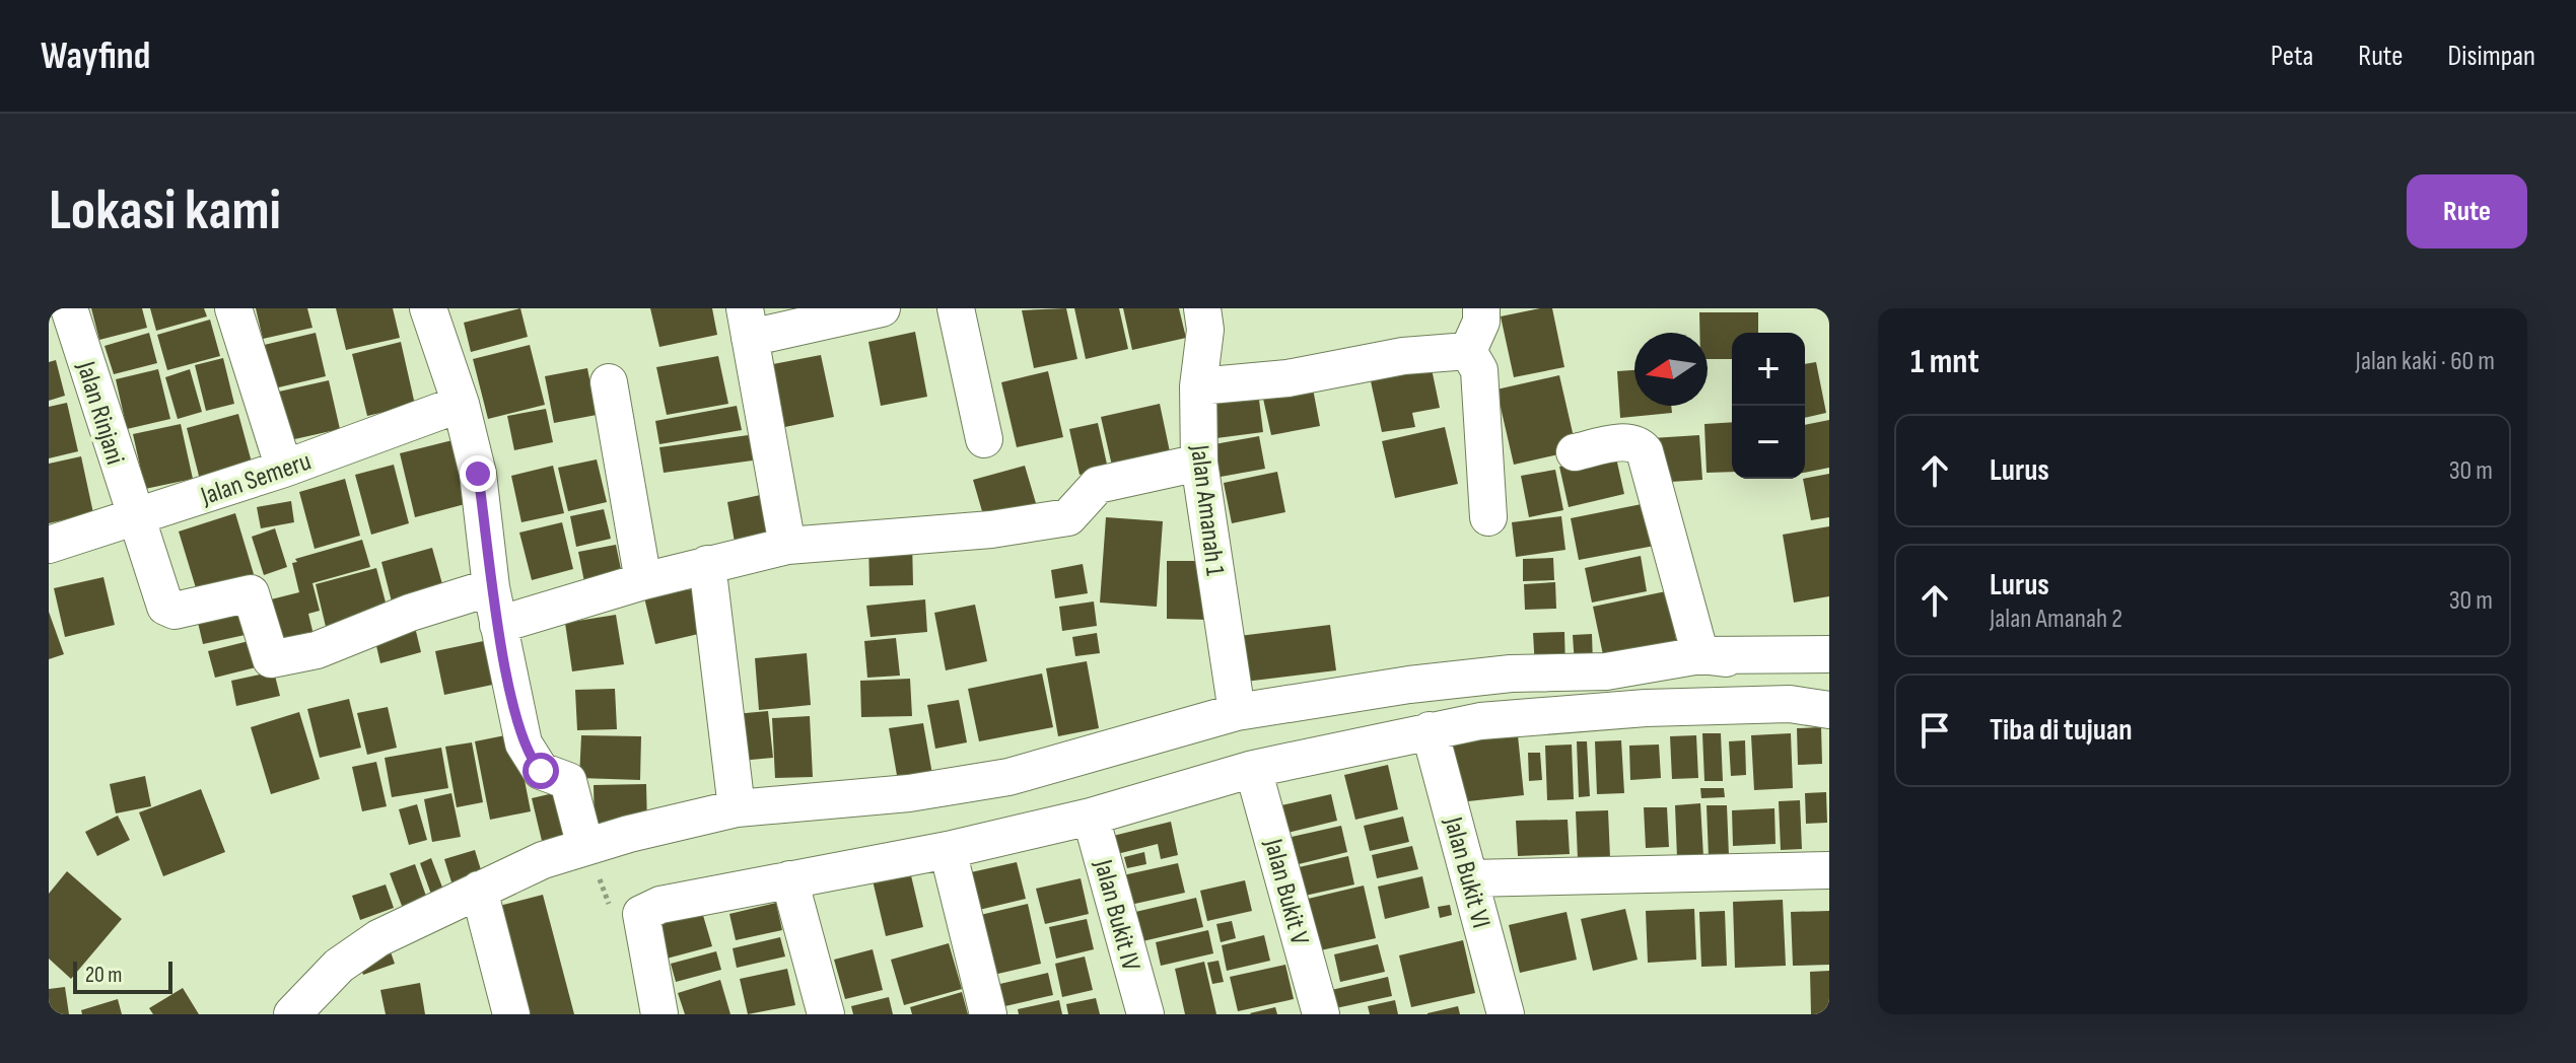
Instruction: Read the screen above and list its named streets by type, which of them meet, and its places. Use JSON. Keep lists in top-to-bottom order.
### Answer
{
  "streets": {
    "street": [
      "Jalan Rinjani",
      "Jalan Semeru",
      "Jalan Amanah 1",
      "Jalan Bukit VI",
      "Jalan Bukit V",
      "Jalan Bukit IV"
    ]
  },
  "crossings": [
    ["Jalan Rinjani", "Jalan Semeru"]
  ],
  "scale_bar": "20 m",
  "north": "left",
  "page": {
    "header": "Wayfind",
    "nav": ["Peta", "Rute", "Disimpan"],
    "buttons": "Rute",
    "title": "Lokasi kami",
    "heading": ["1 mnt", "Jalan kaki · 60 m"],
    "map_buttons": ["+", "−"],
    "list": [
      ["Lurus", "30 m"],
      ["Lurus", "Jalan Amanah 2", "30 m"],
      "Tiba di tujuan"
    ],
    "scale": "20 m"
  }
}
